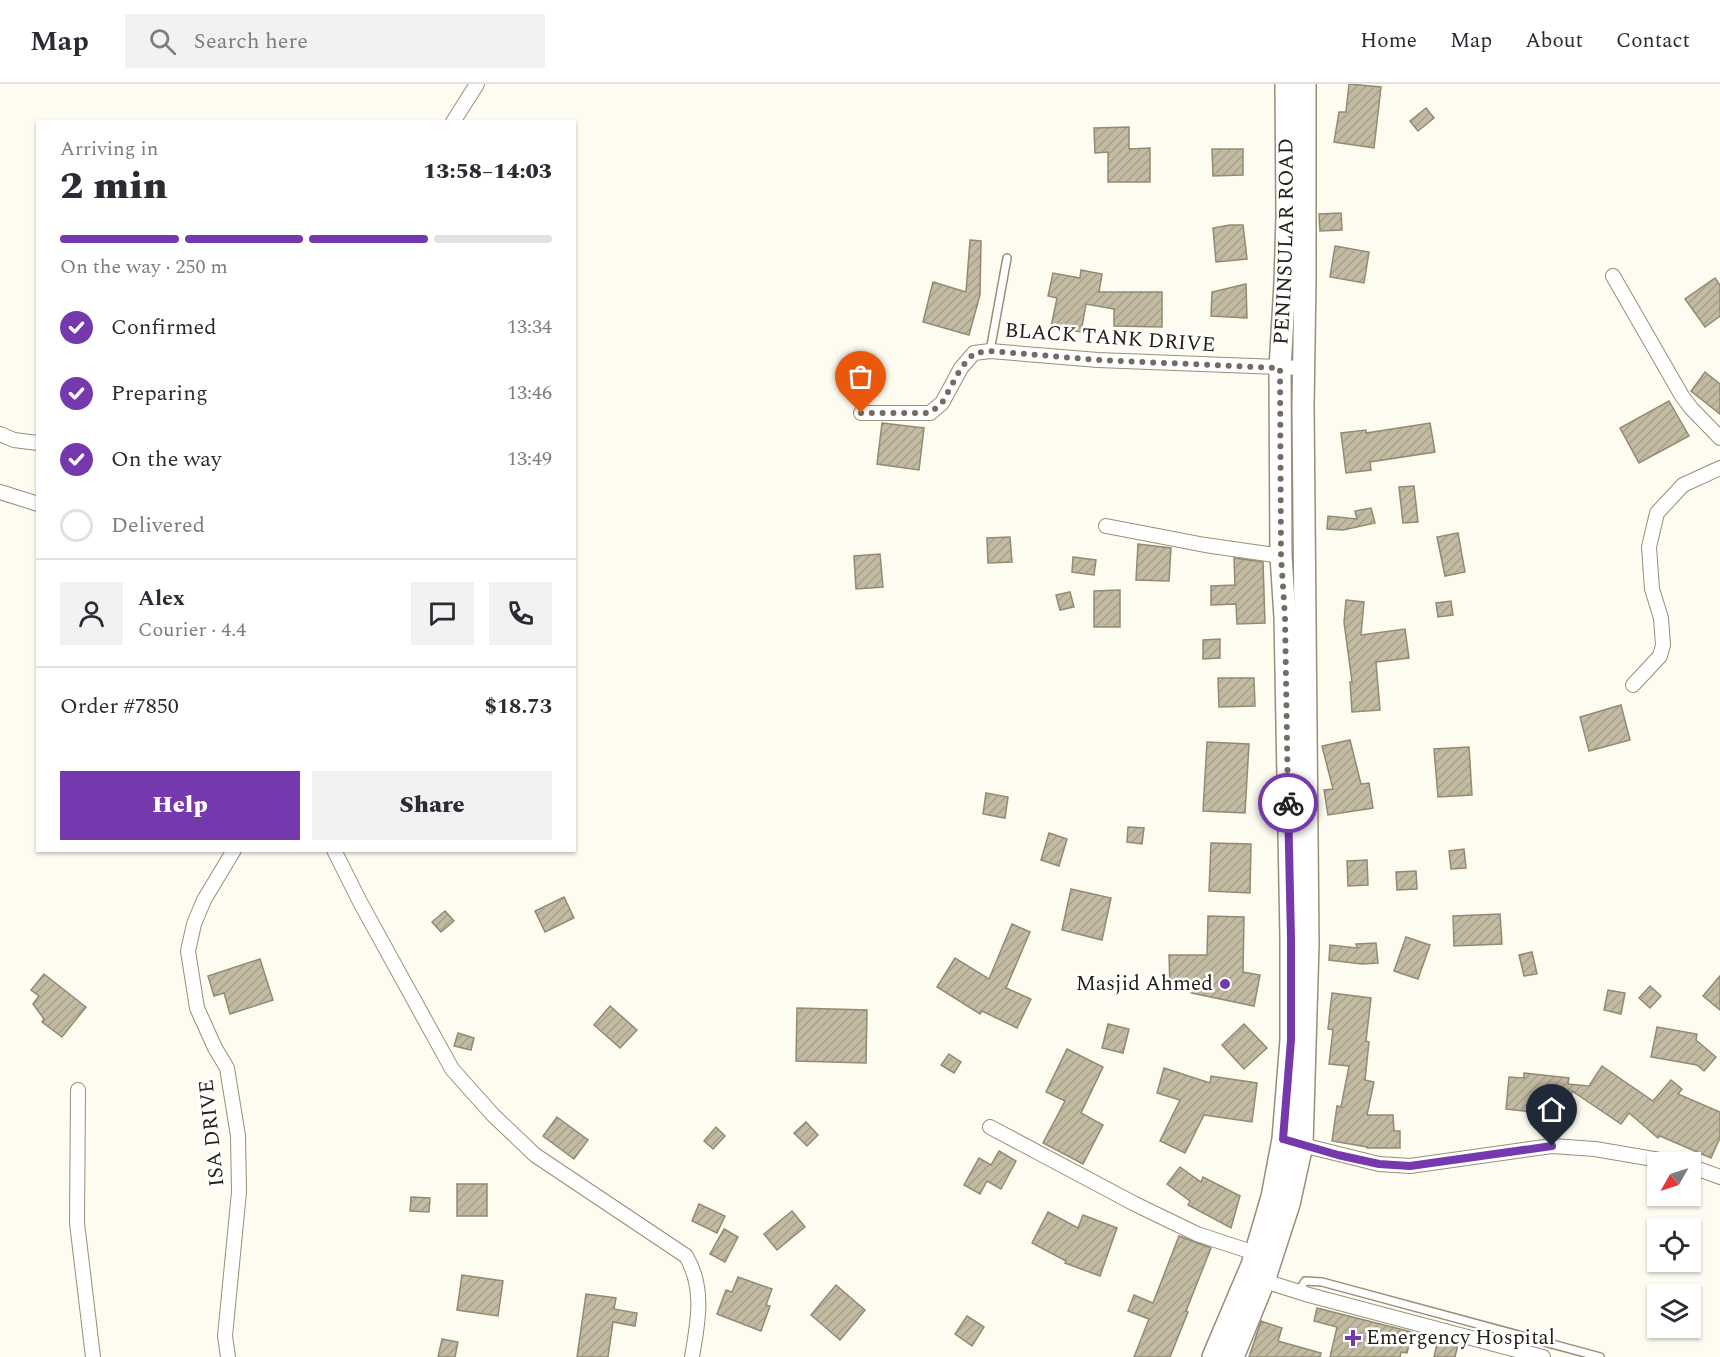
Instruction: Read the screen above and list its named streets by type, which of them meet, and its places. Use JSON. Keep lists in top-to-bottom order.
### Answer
{
  "streets": {
    "main road": ["PENINSULAR ROAD"],
    "street": ["BLACK TANK DRIVE", "ISA DRIVE"]
  },
  "crossings": [
    ["PENINSULAR ROAD", "BLACK TANK DRIVE"]
  ],
  "places": {
    "other": ["Masjid Ahmed"],
    "health": ["Emergency Hospital"]
  },
  "north": "bottom left",
  "page": {
    "header": "Map",
    "search": "Search here",
    "nav": [
      "Home",
      "Map",
      "About",
      "Contact"
    ],
    "heading": ["2 min", "Arriving in", "13:58–14:03"],
    "panel": [
      "Alex",
      "Courier · 4.4",
      "Order #7850",
      "$18.73"
    ],
    "bar": "On the way · 250 m",
    "list": [
      ["Confirmed", "13:34"],
      ["Preparing", "13:46"],
      ["On the way", "13:49"],
      "Delivered"
    ],
    "buttons": ["Help", "Share"]
  }
}
